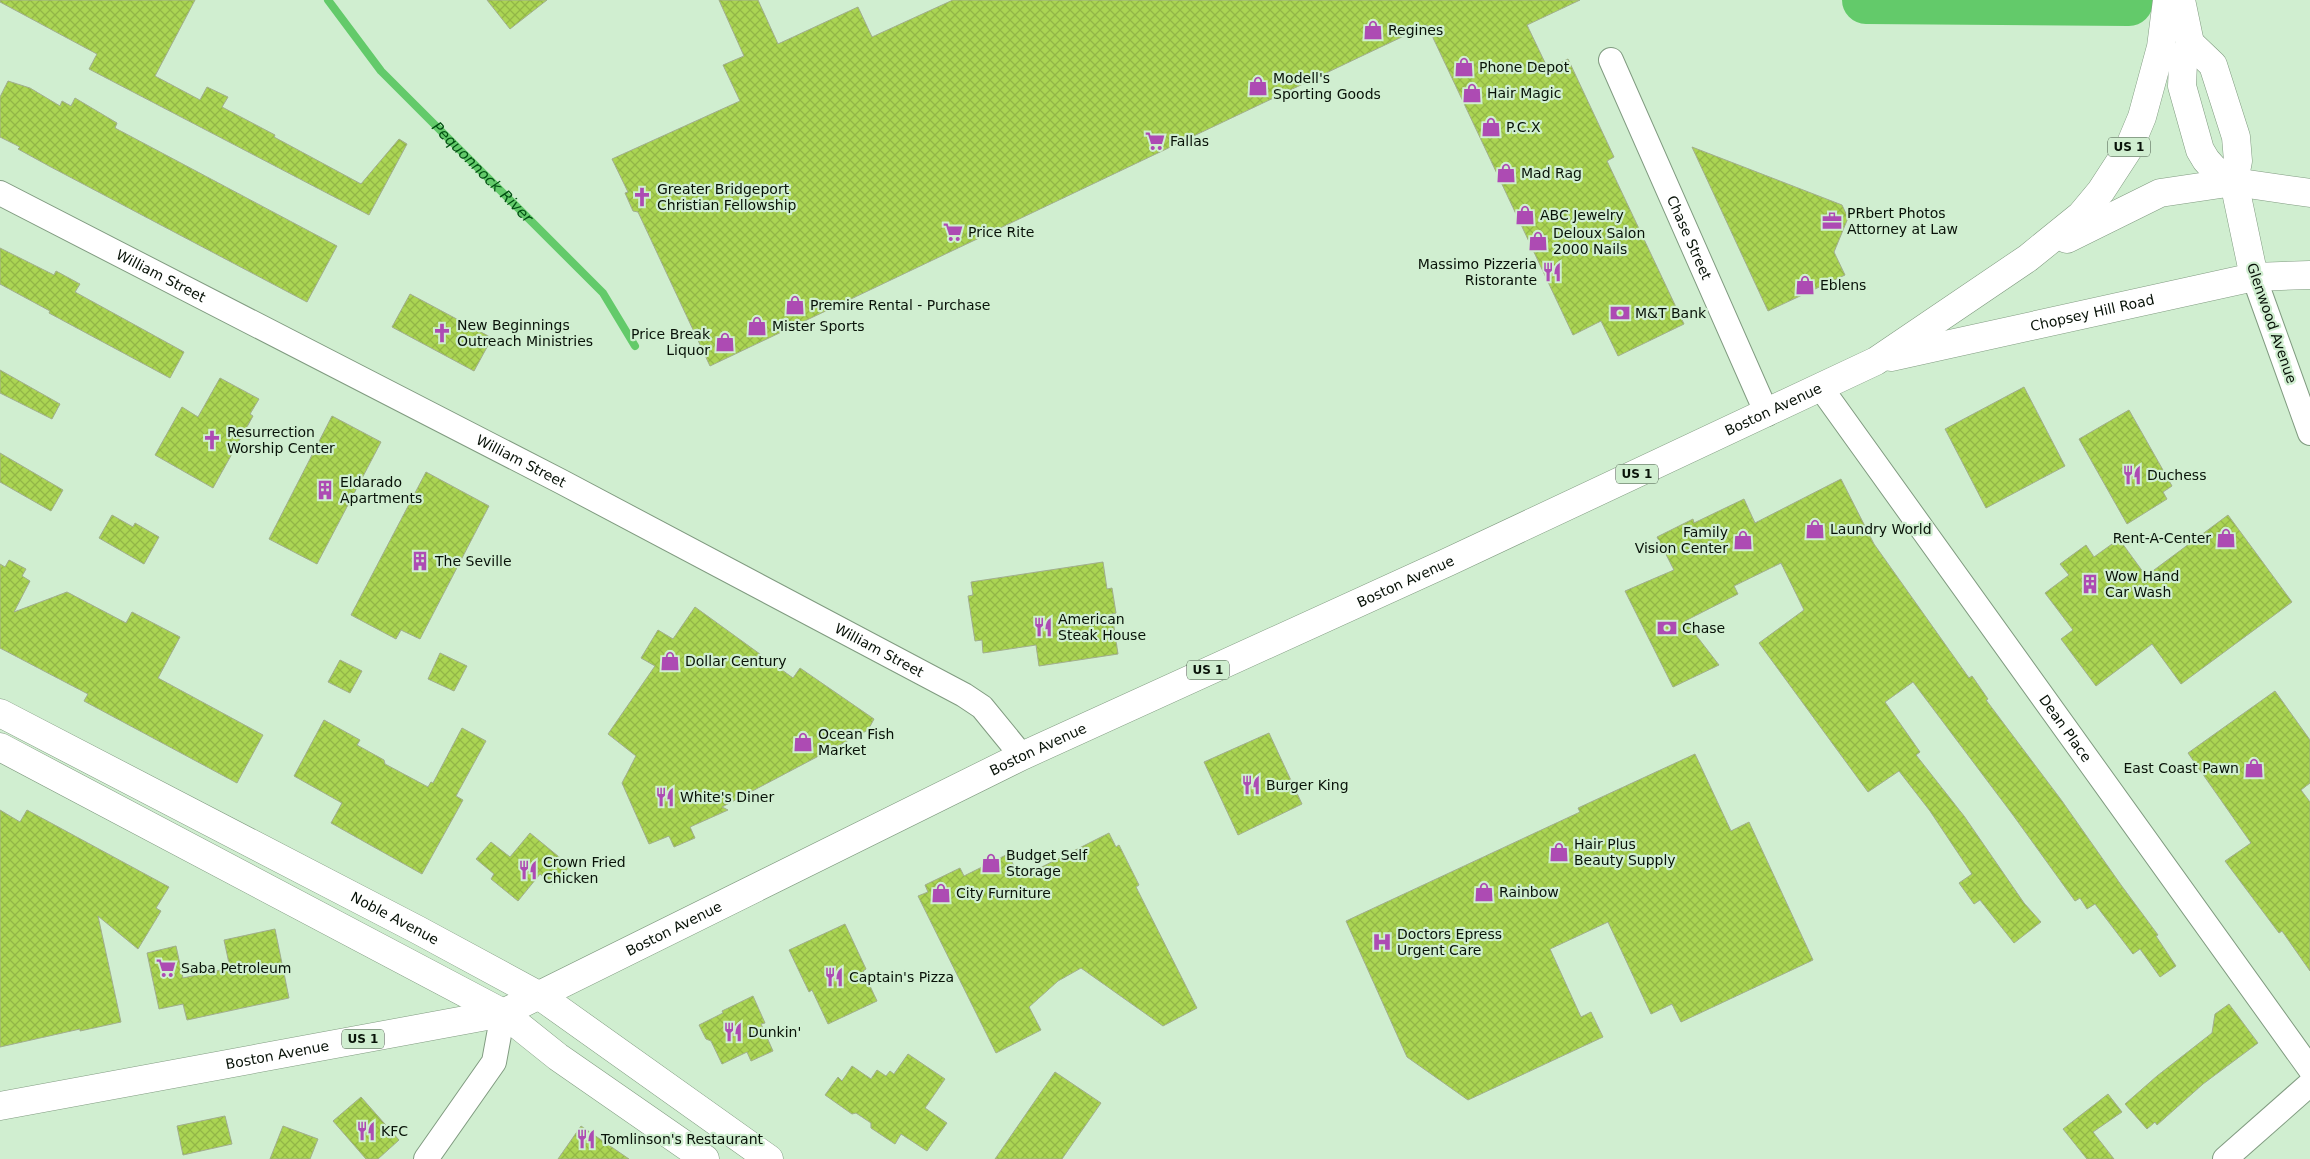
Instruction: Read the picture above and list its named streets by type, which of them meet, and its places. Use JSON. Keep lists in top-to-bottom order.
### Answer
{
  "streets": {
    "main road": [
      "US 1",
      "Chopsey Hill Road",
      "Glenwood Avenue",
      "Boston Avenue",
      "Noble Avenue"
    ],
    "street": ["Chase Street", "William Street", "Dean Place"]
  },
  "crossings": [
    ["US 1", "Boston Avenue"],
    ["Chase Street", "Boston Avenue"],
    ["William Street", "Boston Avenue"],
    ["Chopsey Hill Road", "Glenwood Avenue"],
    ["Chopsey Hill Road", "Boston Avenue"],
    ["Boston Avenue", "Dean Place"],
    ["Boston Avenue", "Noble Avenue"]
  ],
  "water": ["Pequonnock River"],
  "places": {
    "shop": [
      "Regines",
      "Phone Depot",
      "Modell's Sporting Goods",
      "Hair Magic",
      "P.C.X",
      "Mad Rag",
      "ABC Jewelry",
      "Deloux Salon 2000 Nails",
      "Eblens",
      "Premire Rental - Purchase",
      "Mister Sports",
      "Price Break Liquor",
      "Laundry World",
      "Rent-A-Center",
      "Family Vision Center",
      "Dollar Century",
      "Ocean Fish Market",
      "East Coast Pawn",
      "Hair Plus Beauty Supply",
      "Budget Self Storage",
      "Rainbow",
      "City Furniture"
    ],
    "supermarket": ["Fallas", "Price Rite", "Saba Petroleum"],
    "church": ["Greater Bridgeport Christian Fellowship", "New Beginnings Outreach Ministries", "Resurrection Worship Center"],
    "office": ["PRbert Photos Attorney at Law"],
    "restaurant": [
      "Massimo Pizzeria Ristorante",
      "Duchess",
      "American Steak House",
      "Burger King",
      "White's Diner",
      "Crown Fried Chicken",
      "Captain's Pizza",
      "Dunkin'",
      "KFC",
      "Tomlinson's Restaurant"
    ],
    "bank": ["M&T Bank", "Chase"],
    "building": ["Eldarado Apartments", "The Seville", "Wow Hand Car Wash"],
    "hospital": ["Doctors Epress Urgent Care"]
  }
}
